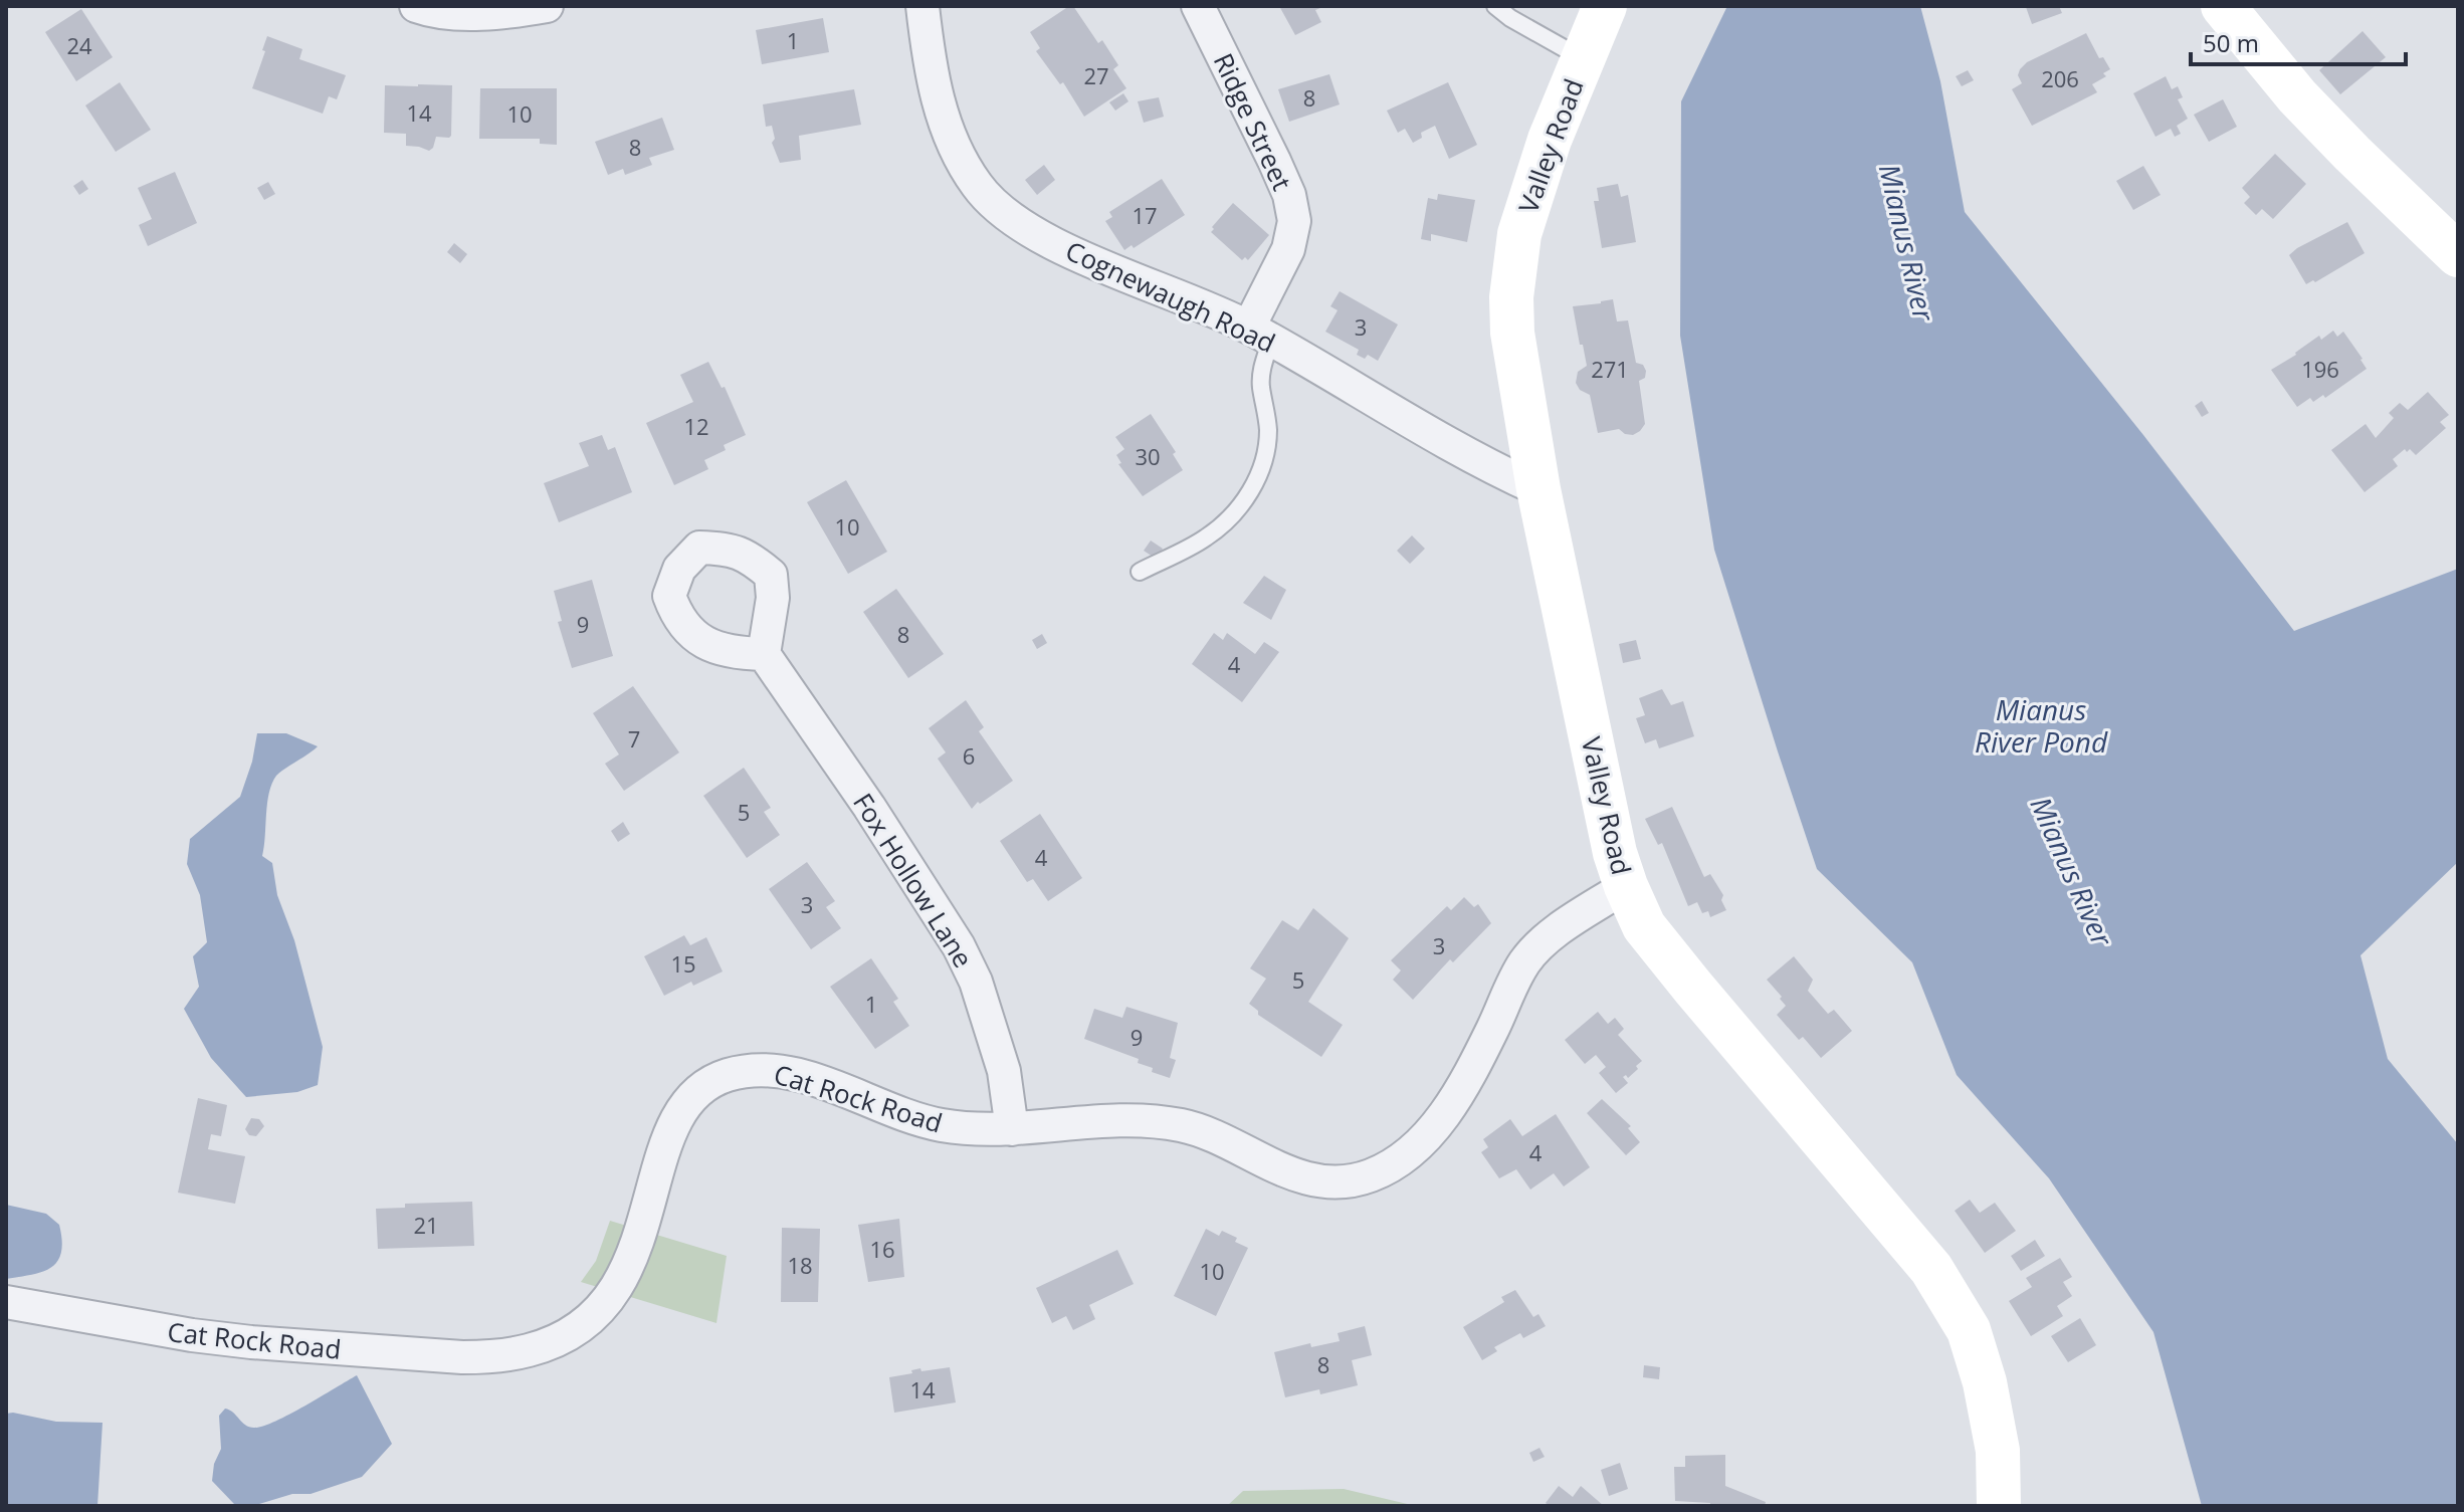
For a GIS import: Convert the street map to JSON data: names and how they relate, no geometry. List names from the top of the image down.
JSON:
{
  "streets": {
    "main road": ["Valley Road"],
    "street": [
      "Ridge Street",
      "Cognewaugh Road",
      "Fox Hollow Lane",
      "Cat Rock Road"
    ]
  },
  "crossings": [
    ["Ridge Street", "Cognewaugh Road"],
    ["Valley Road", "Cognewaugh Road"],
    ["Valley Road", "Cat Rock Road"],
    ["Fox Hollow Lane", "Cat Rock Road"]
  ],
  "water": ["Mianus River", "Mianus River Pond"],
  "house_numbers": [
    "1",
    "24",
    "27",
    "206",
    "8",
    "14",
    "10",
    "8",
    "17",
    "3",
    "271",
    "196",
    "12",
    "30",
    "10",
    "9",
    "8",
    "4",
    "7",
    "6",
    "5",
    "4",
    "3",
    "3",
    "15",
    "5",
    "1",
    "9",
    "4",
    "21",
    "16",
    "18",
    "10",
    "8",
    "14"
  ],
  "scale_bar": "50 m"
}
